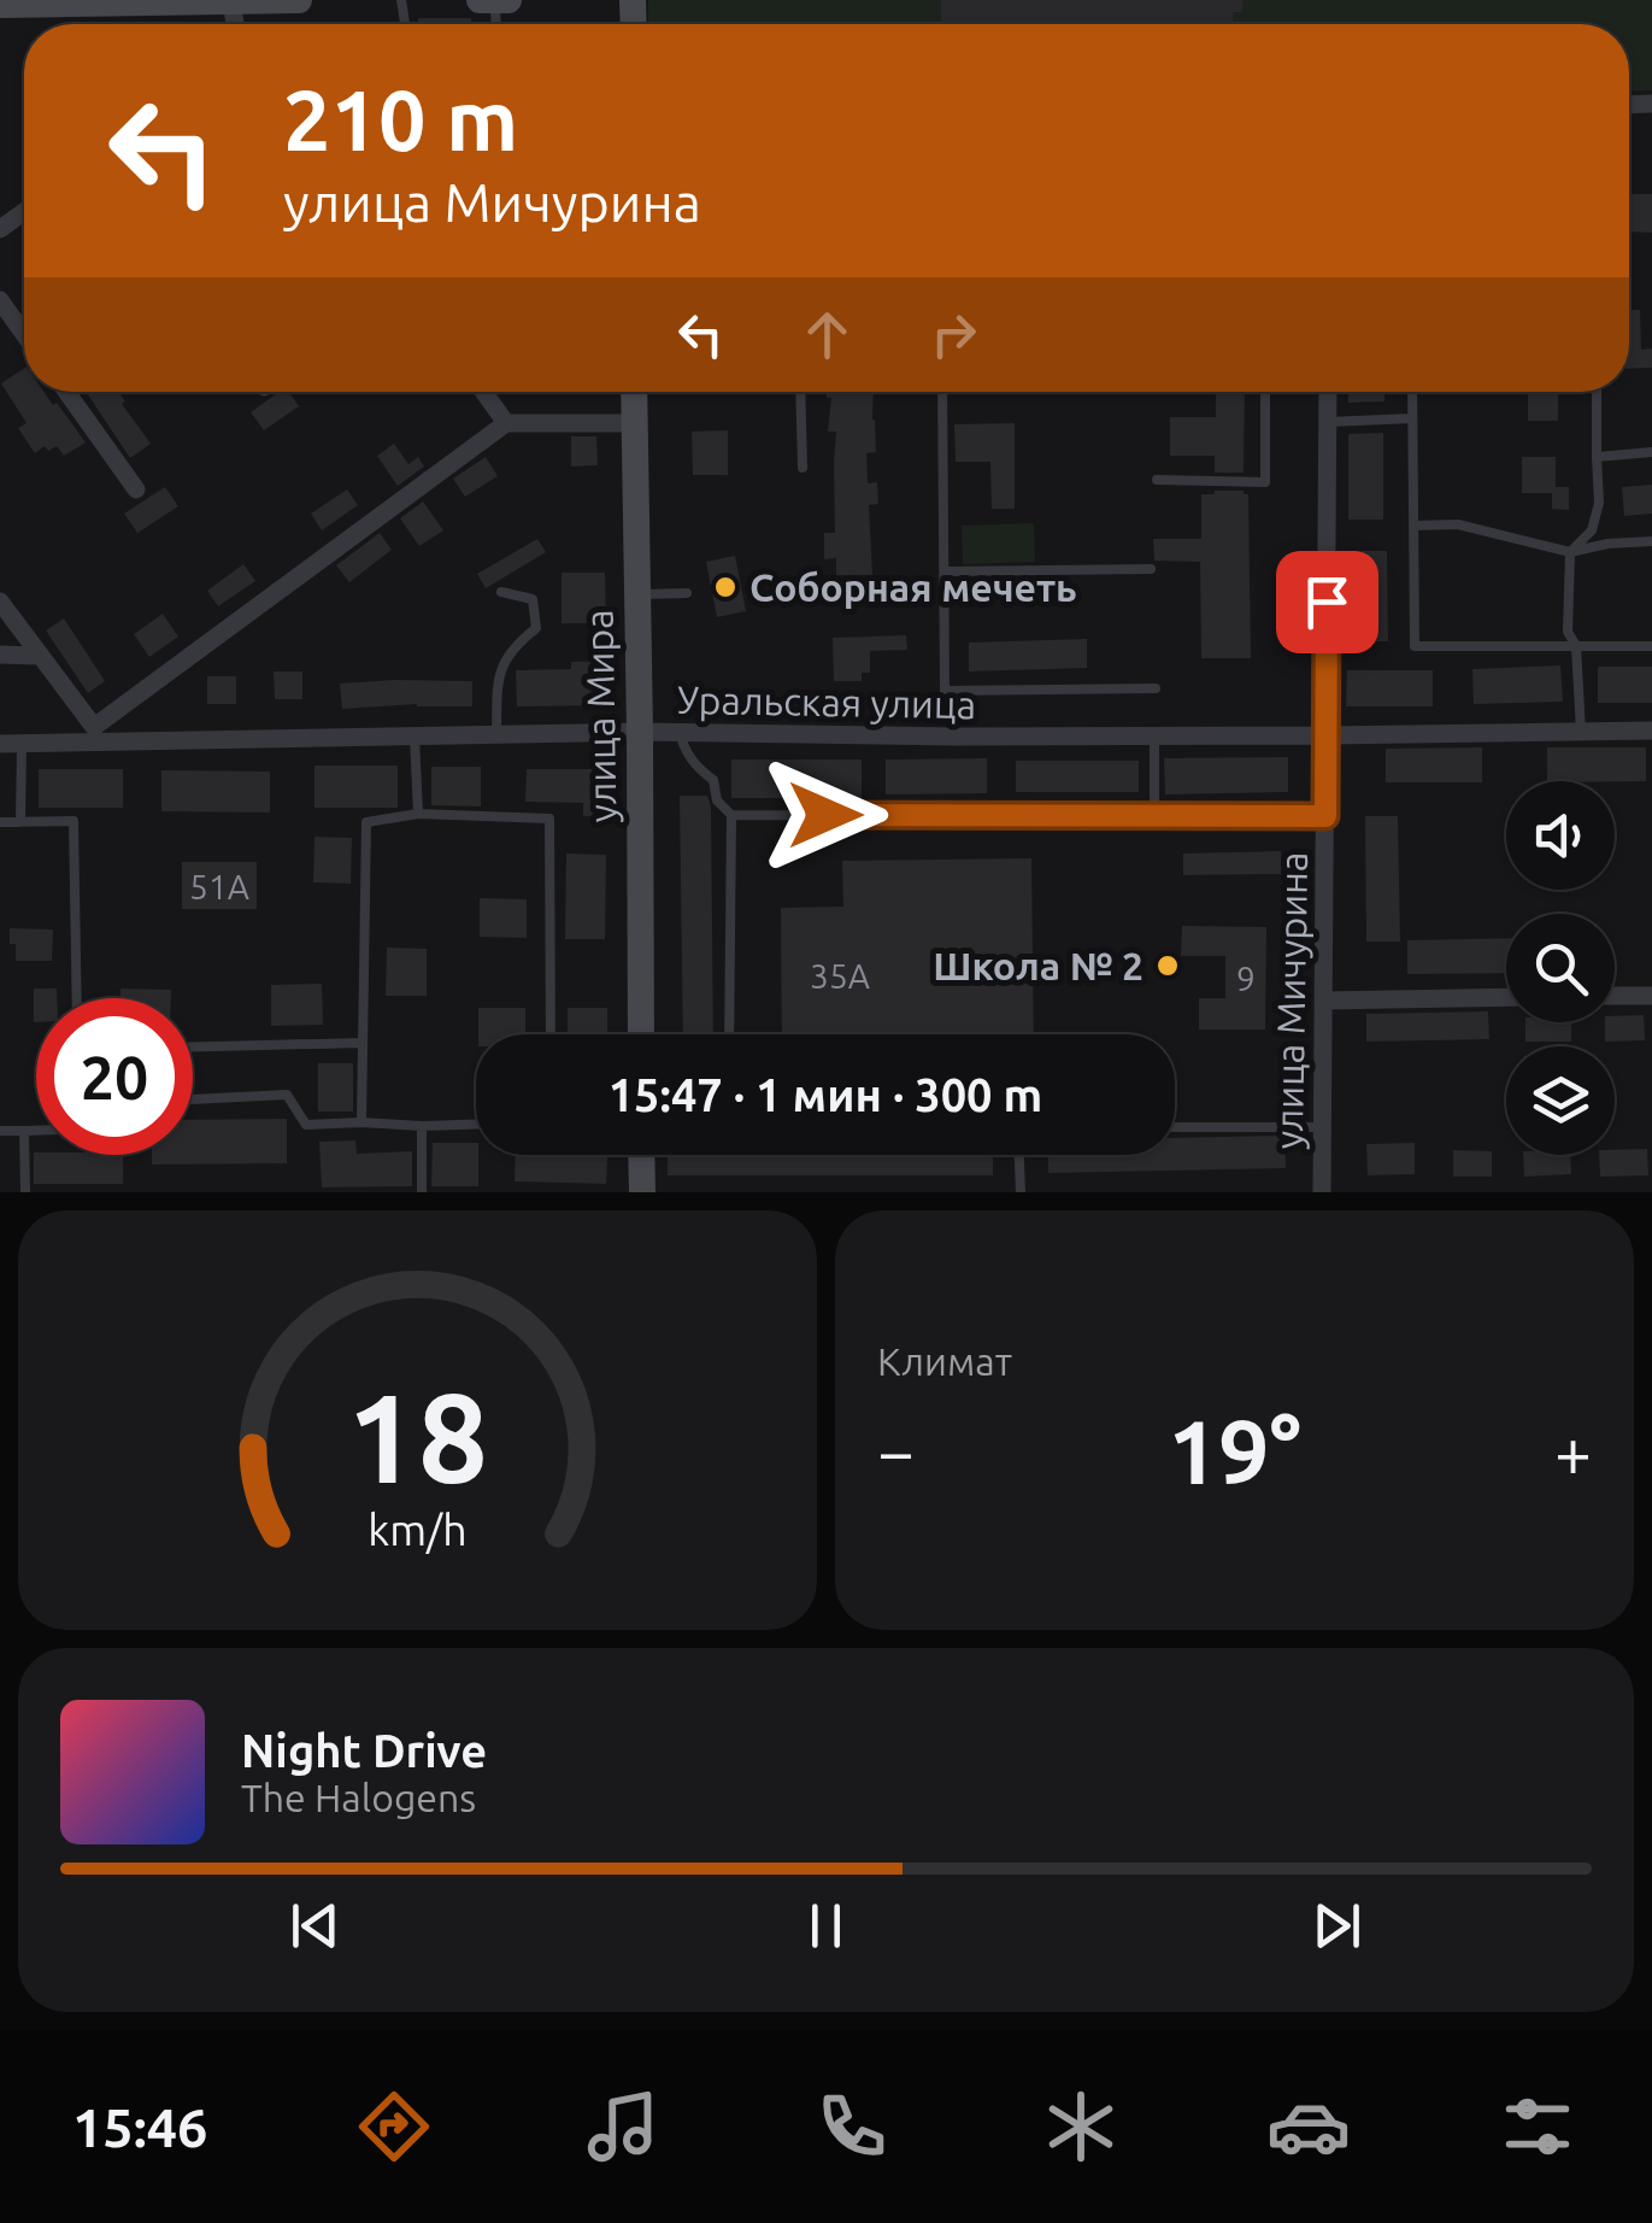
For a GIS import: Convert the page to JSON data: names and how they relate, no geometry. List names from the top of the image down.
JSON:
{
  "streets": {
    "street": ["Уральская улица", "улица Мира", "улица Мичурина"]
  },
  "crossings": [
    ["Уральская улица", "улица Мира"],
    ["Уральская улица", "улица Мичурина"]
  ],
  "places": ["Соборная мечеть", "Школа № 2"],
  "house_numbers": ["51А", "35А", "9"],
  "page": {
    "turn": ["210 m", "улица Мичурина"],
    "limit": "20",
    "trip": "15:47 · 1 мин · 300 m",
    "tile": "Климат",
    "heat": ["−", "19°", "+"],
    "song": ["Night Drive", "The Halogens"],
    "tabs": "15:46",
    "gauge": ["18", "km/h"]
  }
}
